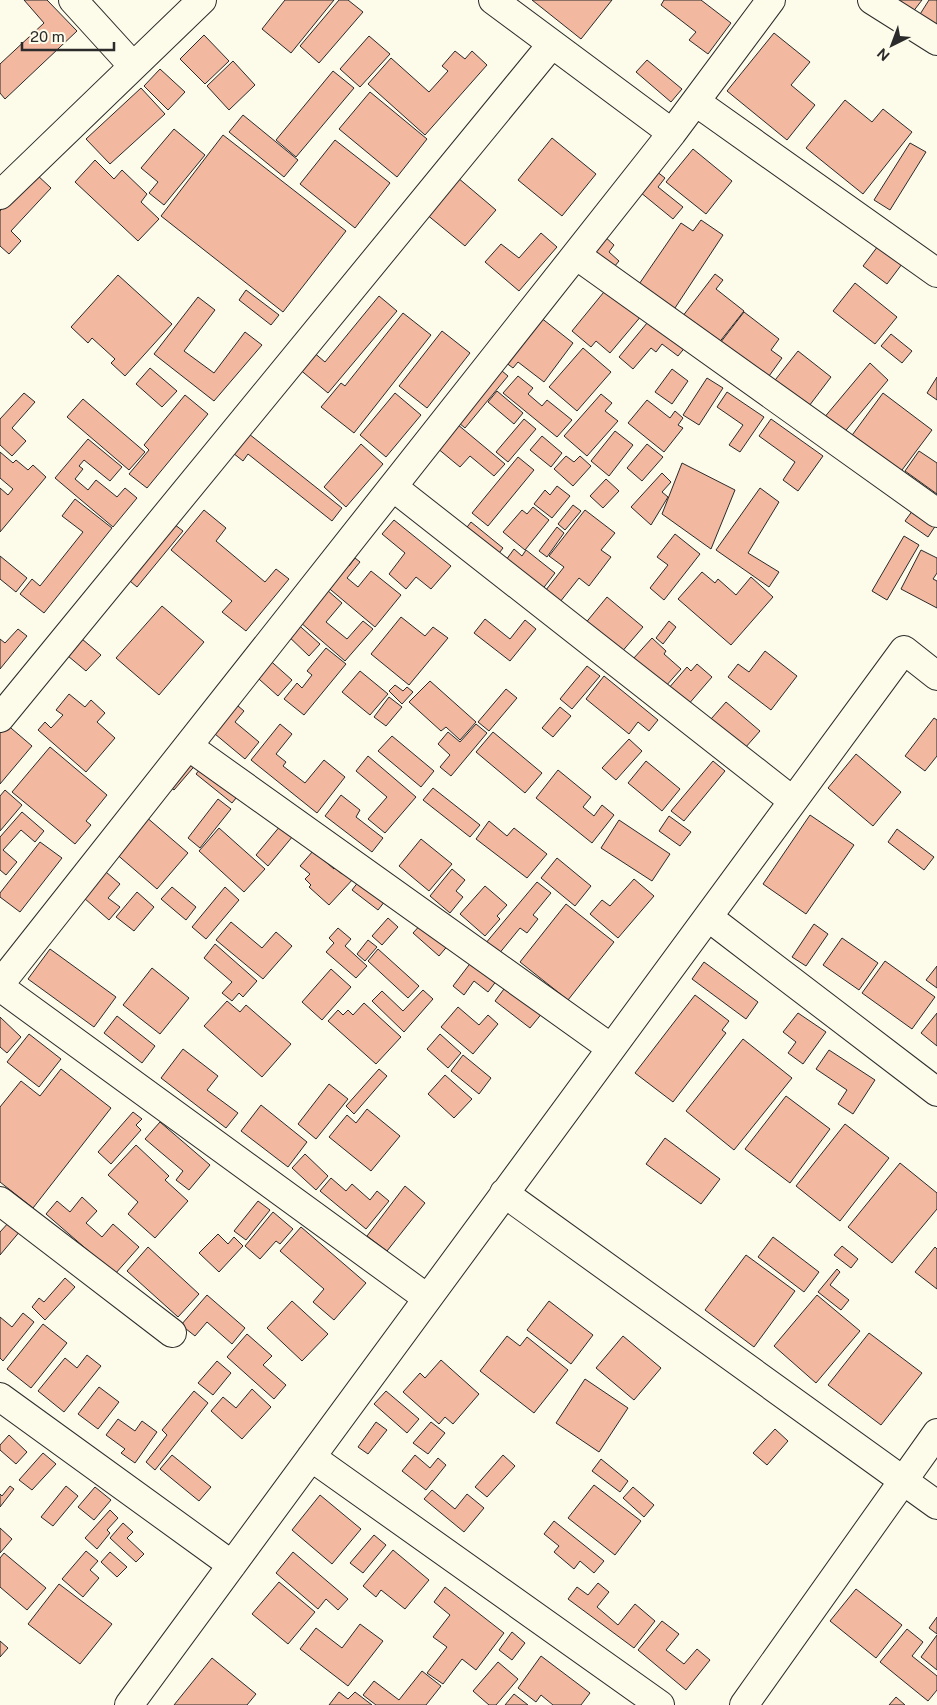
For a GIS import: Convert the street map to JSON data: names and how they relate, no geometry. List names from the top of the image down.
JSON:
{
  "scale_bar": "20 m",
  "north": "bottom left"
}
